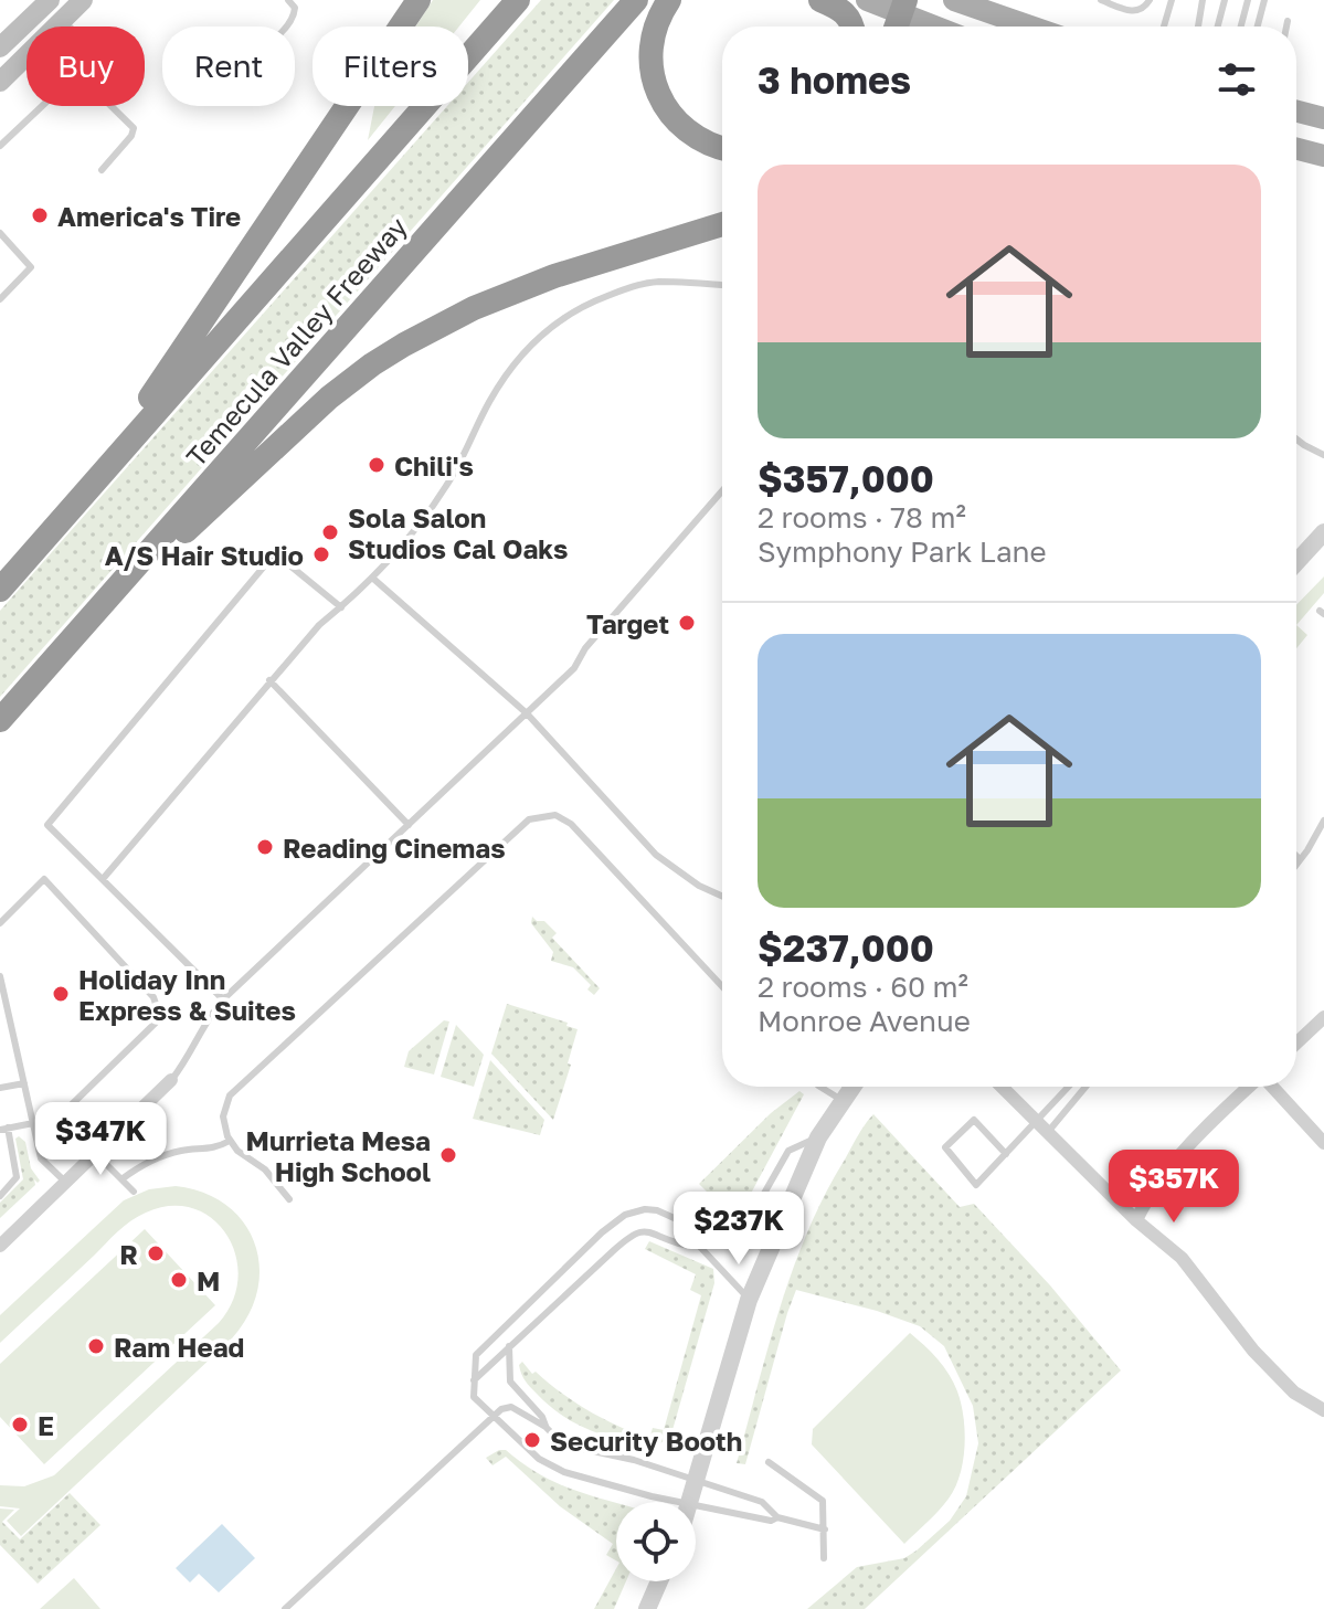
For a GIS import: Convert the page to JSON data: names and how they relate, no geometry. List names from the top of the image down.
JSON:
{
  "streets": {
    "highway": ["Temecula Valley Freeway"]
  },
  "places": [
    "America's Tire",
    "Chili's",
    "Sola Salon Studios Cal Oaks",
    "A/S Hair Studio",
    "Target",
    "Reading Cinemas",
    "Holiday Inn Express & Suites",
    "Murrieta Mesa High School",
    "R",
    "M",
    "Ram Head",
    "E",
    "Security Booth"
  ],
  "page": {
    "chip": ["Buy", "Rent", "Filters"],
    "heading": "3 homes",
    "list": [
      {
        "name": "$357,000",
        "note": "2 rooms · 78 m² · Symphony Park Lane"
      },
      {
        "name": "$237,000",
        "note": "2 rooms · 60 m² · Monroe Avenue"
      }
    ],
    "price": ["$347K", "$357K", "$237K"]
  }
}
